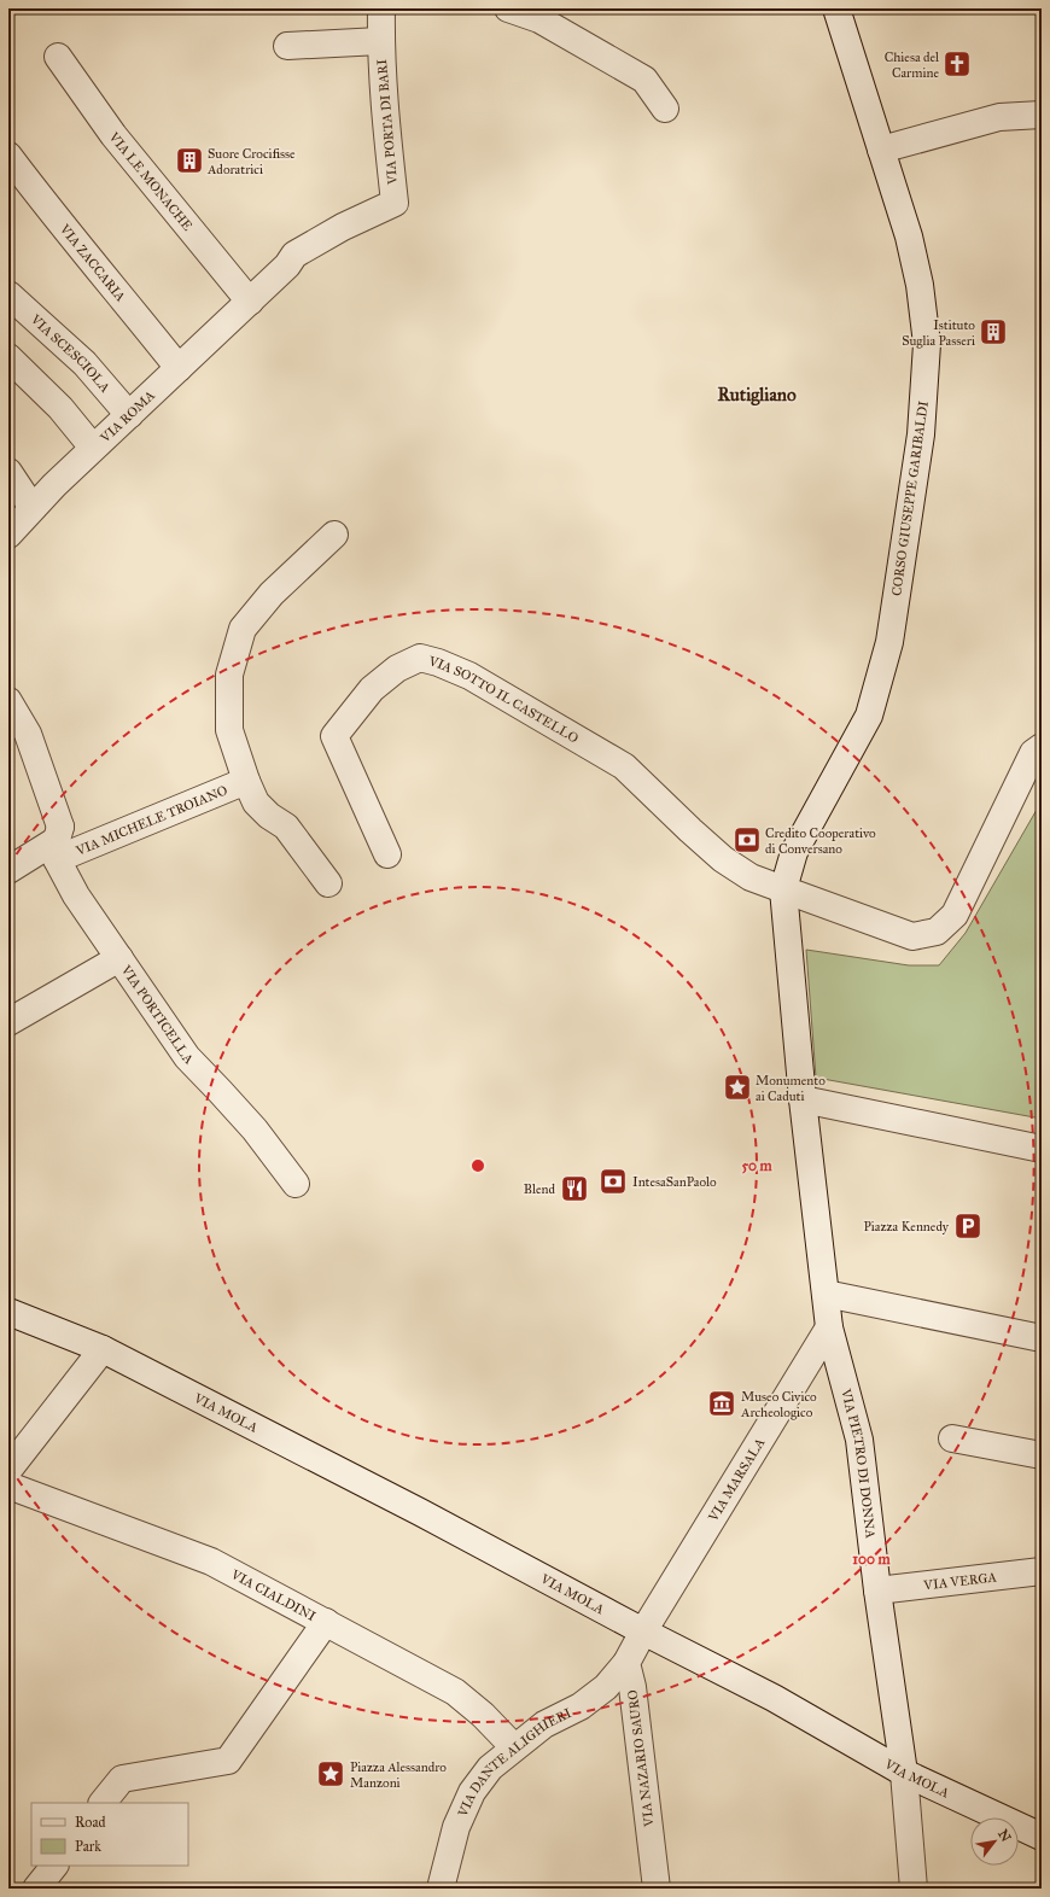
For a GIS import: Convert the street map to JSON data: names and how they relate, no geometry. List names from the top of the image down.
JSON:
{
  "streets": {
    "street": [
      "VIA PORTA DI BARI",
      "VIA LE MONACHE",
      "VIA ZACCARIA",
      "VIA SCESCIOLA",
      "VIA ROMA",
      "CORSO GIUSEPPE GARIBALDI",
      "VIA SOTTO IL CASTELLO",
      "VIA MICHELE TROIANO",
      "VIA PORTICELLA",
      "VIA MOLA",
      "VIA PIETRO DI DONNA",
      "VIA MARSALA",
      "VIA VERGA",
      "VIA CIALDINI",
      "VIA NAZARIO SAURO",
      "VIA DANTE ALIGHIERI"
    ]
  },
  "crossings": [
    ["VIA PORTA DI BARI", "VIA LE MONACHE"],
    ["VIA PORTA DI BARI", "VIA ROMA"],
    ["VIA LE MONACHE", "VIA ROMA"],
    ["VIA ZACCARIA", "VIA ROMA"],
    ["VIA SCESCIOLA", "VIA ROMA"],
    ["CORSO GIUSEPPE GARIBALDI", "VIA SOTTO IL CASTELLO"],
    ["CORSO GIUSEPPE GARIBALDI", "VIA PIETRO DI DONNA"],
    ["VIA SOTTO IL CASTELLO", "VIA PIETRO DI DONNA"],
    ["VIA MICHELE TROIANO", "VIA PORTICELLA"],
    ["VIA MOLA", "VIA PIETRO DI DONNA"],
    ["VIA MOLA", "VIA MARSALA"],
    ["VIA PIETRO DI DONNA", "VIA MARSALA"],
    ["VIA PIETRO DI DONNA", "VIA VERGA"],
    ["VIA CIALDINI", "VIA DANTE ALIGHIERI"],
    ["VIA NAZARIO SAURO", "VIA DANTE ALIGHIERI"]
  ],
  "districts": ["Rutigliano"],
  "places": {
    "church": ["Chiesa del Carmine"],
    "building": ["Suore Crocifisse Adoratrici", "Istituto Suglia Passeri"],
    "bank": ["Credito Cooperativo di Conversano", "IntesaSanPaolo"],
    "place": ["Monumento ai Caduti", "Piazza Alessandro Manzoni"],
    "restaurant": ["Blend"],
    "parking": ["Piazza Kennedy"],
    "museum": ["Museo Civico Archeologico"]
  },
  "legend": ["Road", "Park"],
  "north": "top right",
  "rings": ["50 m", "100 m"]
}
